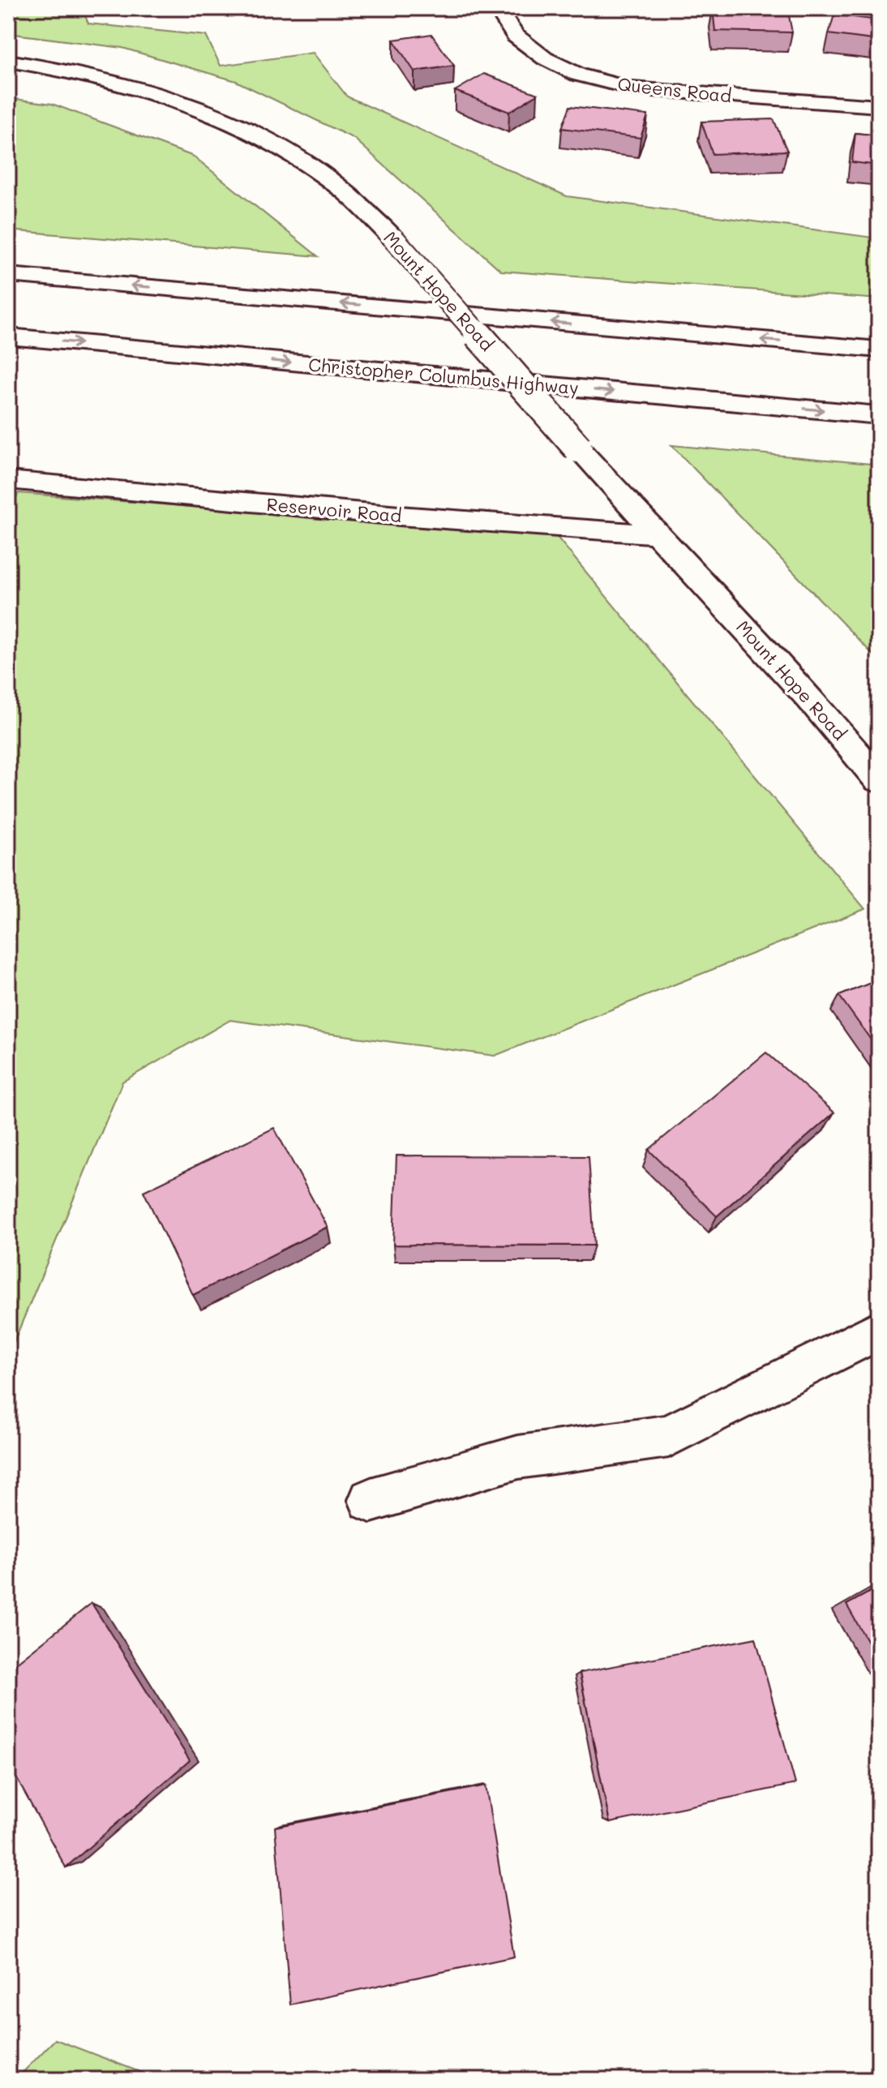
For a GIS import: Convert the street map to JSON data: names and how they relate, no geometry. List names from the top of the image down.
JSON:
{
  "streets": {
    "main road": [
      "Queens Road",
      "Mount Hope Road",
      "Christopher Columbus Highway",
      "Reservoir Road"
    ]
  },
  "crossings": [
    ["Mount Hope Road", "Reservoir Road"]
  ]
}
